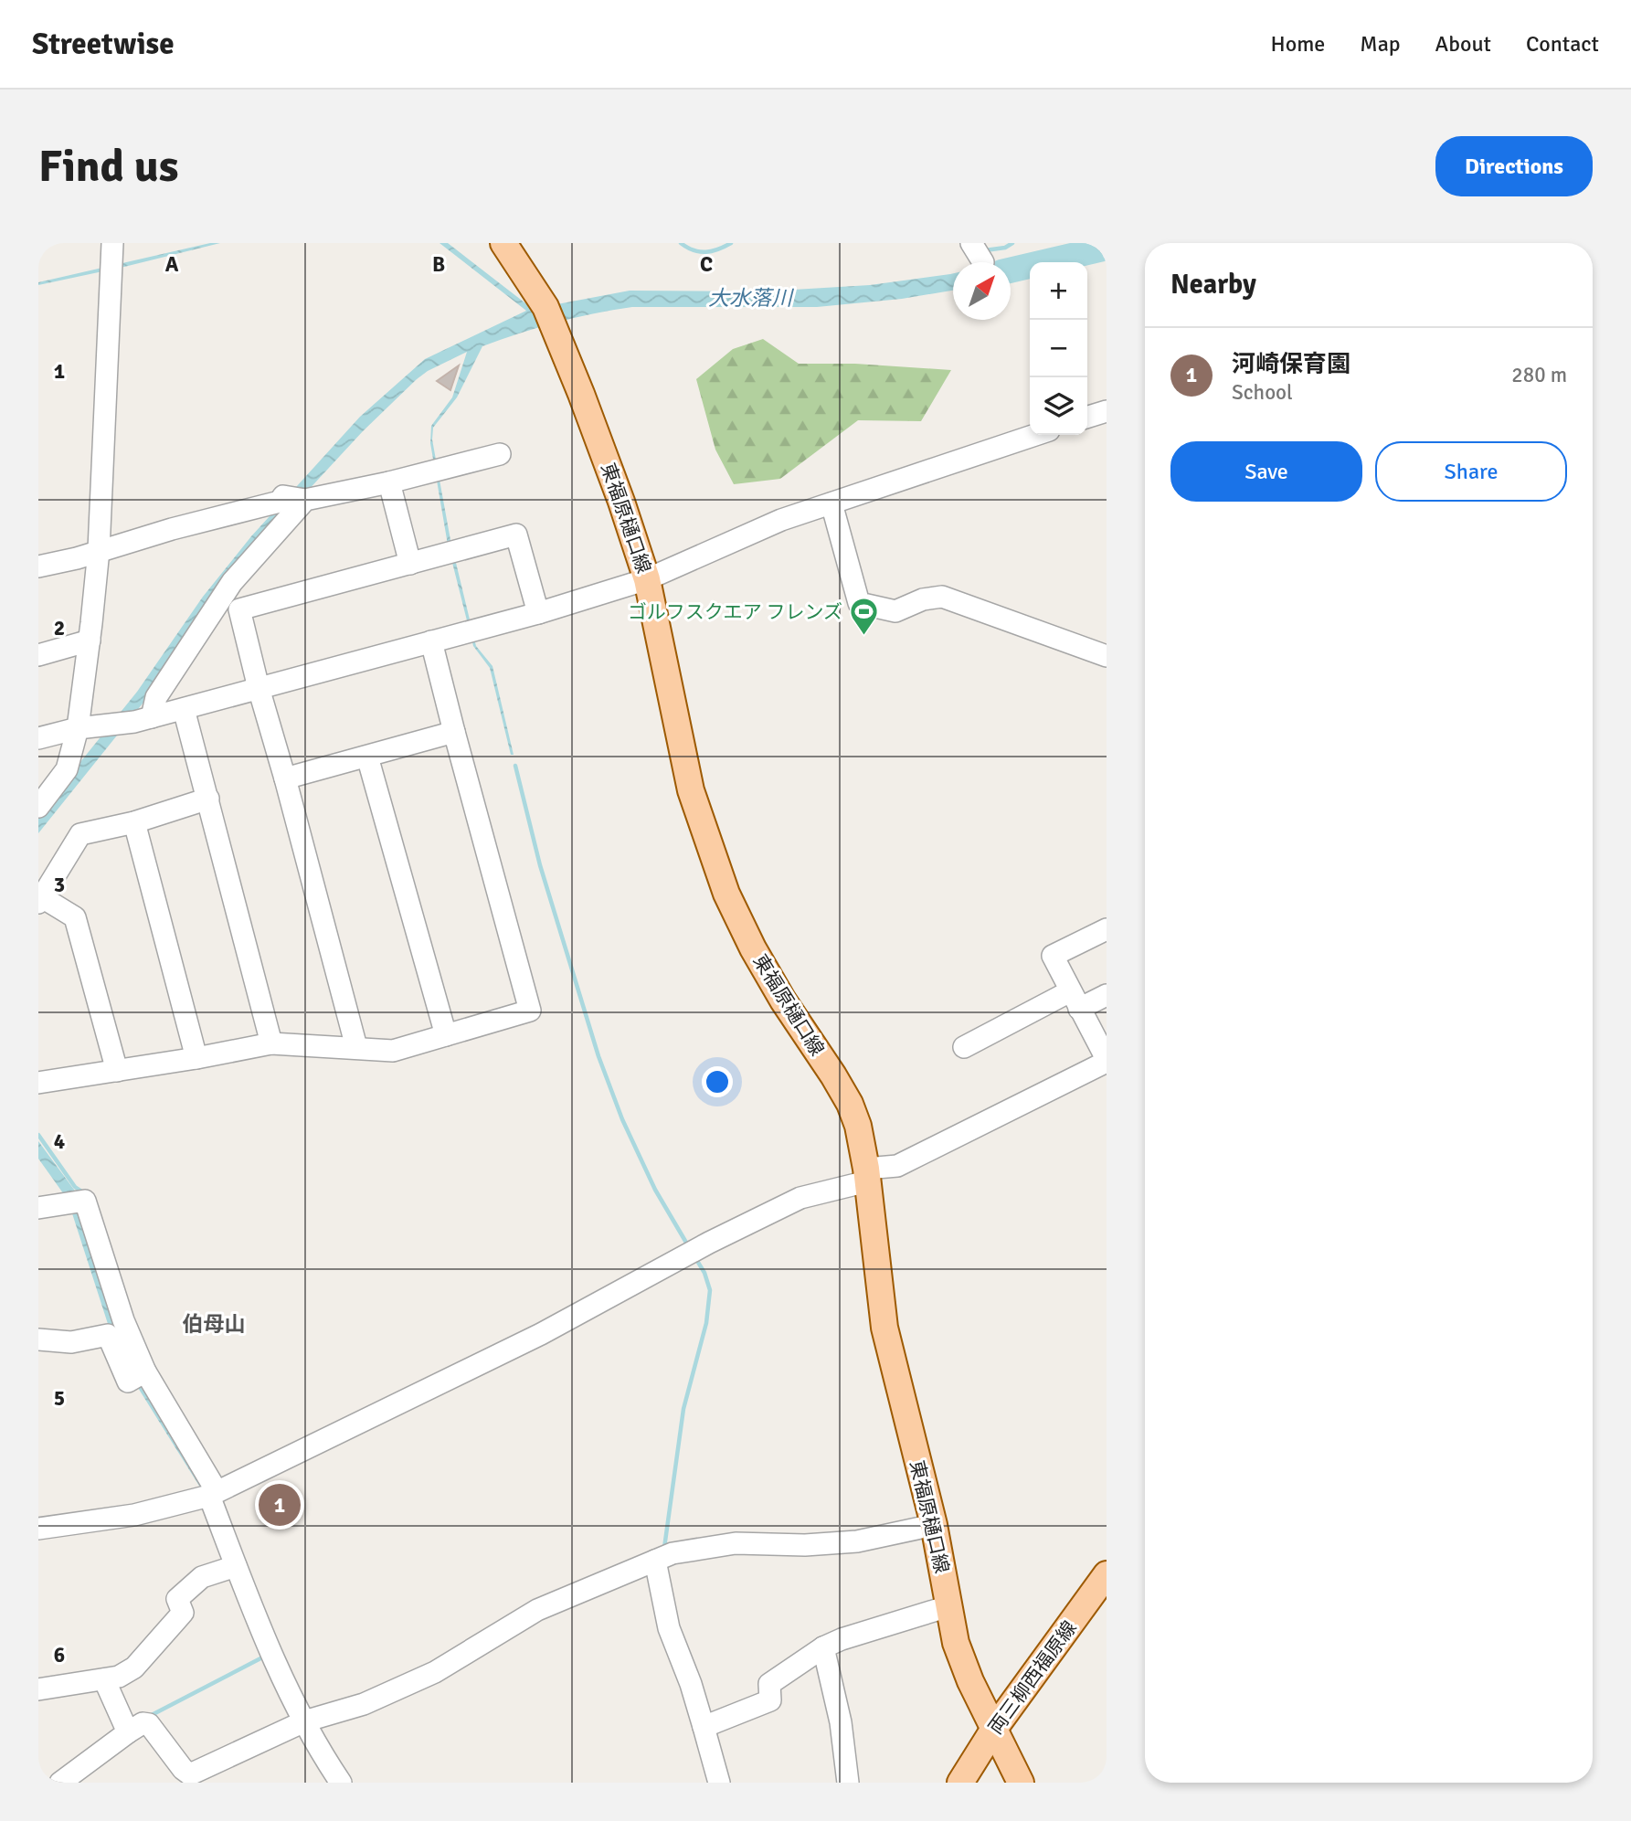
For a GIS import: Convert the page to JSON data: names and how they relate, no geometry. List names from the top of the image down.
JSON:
{
  "streets": {
    "main road": ["東福原樋口線", "両三柳西福原線"]
  },
  "crossings": [
    ["東福原樋口線", "両三柳西福原線"]
  ],
  "districts": ["伯母山"],
  "water": ["大水落川"],
  "places": {
    "sports": ["ゴルフスクエア フレンズ"]
  },
  "north": "top right",
  "page": {
    "header": "Streetwise",
    "nav": [
      "Home",
      "Map",
      "About",
      "Contact"
    ],
    "buttons": [
      "Directions",
      ["Save", "Share"]
    ],
    "title": "Find us",
    "heading": "Nearby",
    "map_buttons": ["+", "−"],
    "list": [
      {
        "mark": "1",
        "name": "河崎保育園",
        "note": "School",
        "value": "280 m"
      }
    ],
    "pins": "1"
  },
  "grid": {
    "columns": ["A", "B", "C"],
    "rows": [
      "1",
      "2",
      "3",
      "4",
      "5",
      "6"
    ]
  }
}
